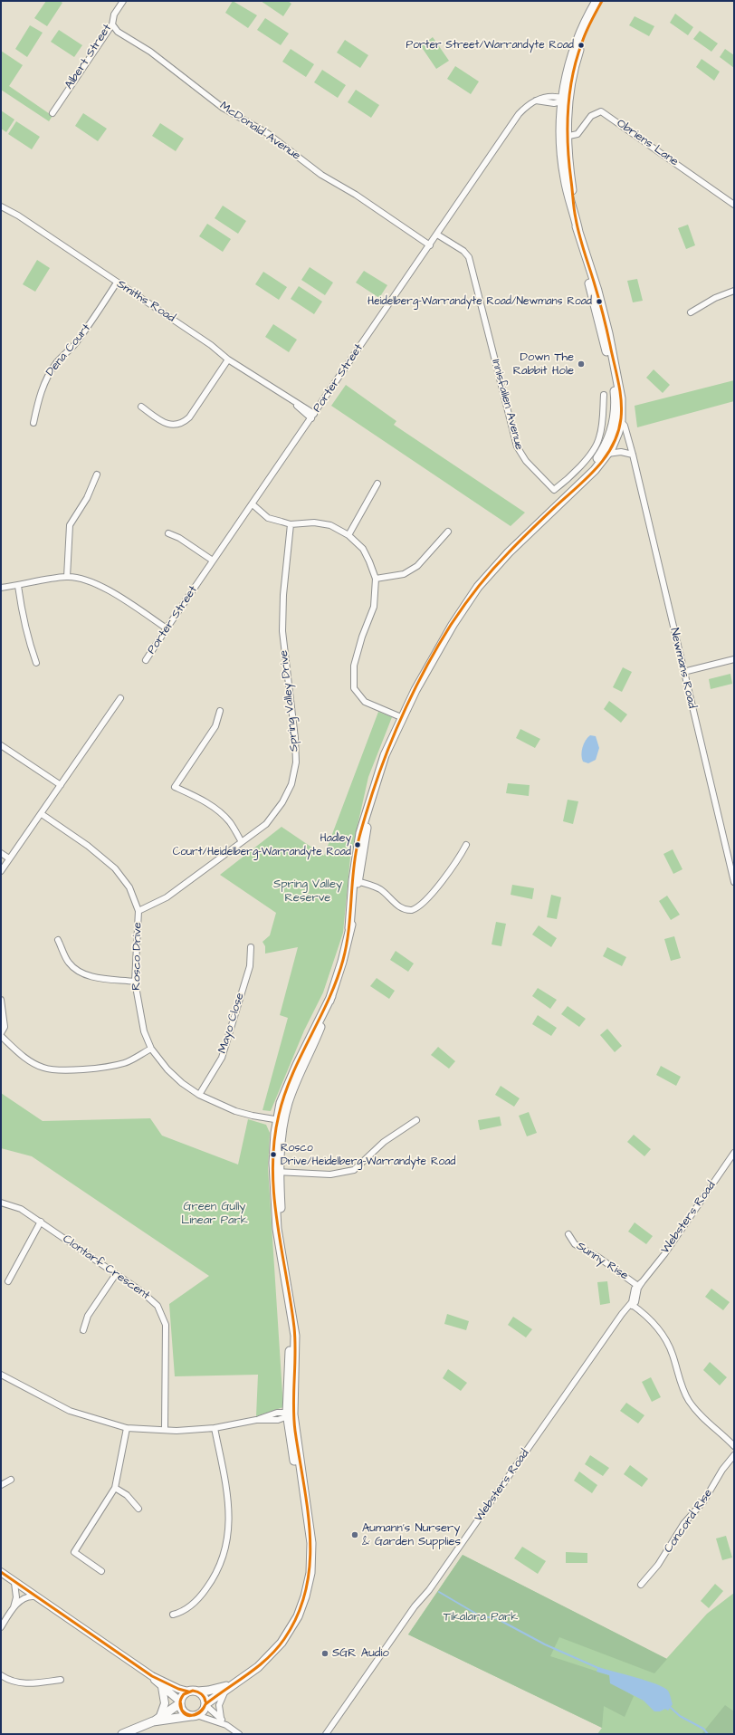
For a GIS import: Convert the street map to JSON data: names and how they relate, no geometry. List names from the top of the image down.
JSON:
{
  "streets": {
    "main road": ["Newmans Road"],
    "street": [
      "Albert Street",
      "McDonald Avenue",
      "Obriens Lane",
      "Smiths Road",
      "Dena Court",
      "Porter Street",
      "Innisfallen Avenue",
      "Spring Valley Drive",
      "Rosco Drive",
      "Mayo Close",
      "Websters Road",
      "Sunny Rise",
      "Clontarf Crescent",
      "Concord Rise"
    ]
  },
  "crossings": [
    ["Albert Street", "McDonald Avenue"],
    ["McDonald Avenue", "Porter Street"],
    ["Obriens Lane", "Newmans Road"],
    ["Smiths Road", "Dena Court"],
    ["Smiths Road", "Porter Street"],
    ["Porter Street", "Innisfallen Avenue"],
    ["Porter Street", "Newmans Road"],
    ["Spring Valley Drive", "Rosco Drive"],
    ["Rosco Drive", "Mayo Close"],
    ["Websters Road", "Sunny Rise"]
  ],
  "parks": ["Spring Valley Reserve", "Green Gully Linear Park", "Tikalara Park"],
  "places": [
    "Porter Street/Warrandyte Road",
    "Heidelberg-Warrandyte Road/Newmans Road",
    "Down The Rabbit Hole",
    "Hadley Court/Heidelberg-Warrandyte Road",
    "Rosco Drive/Heidelberg-Warrandyte Road",
    "Aumann's Nursery & Garden Supplies",
    "SGR Audio"
  ]
}
